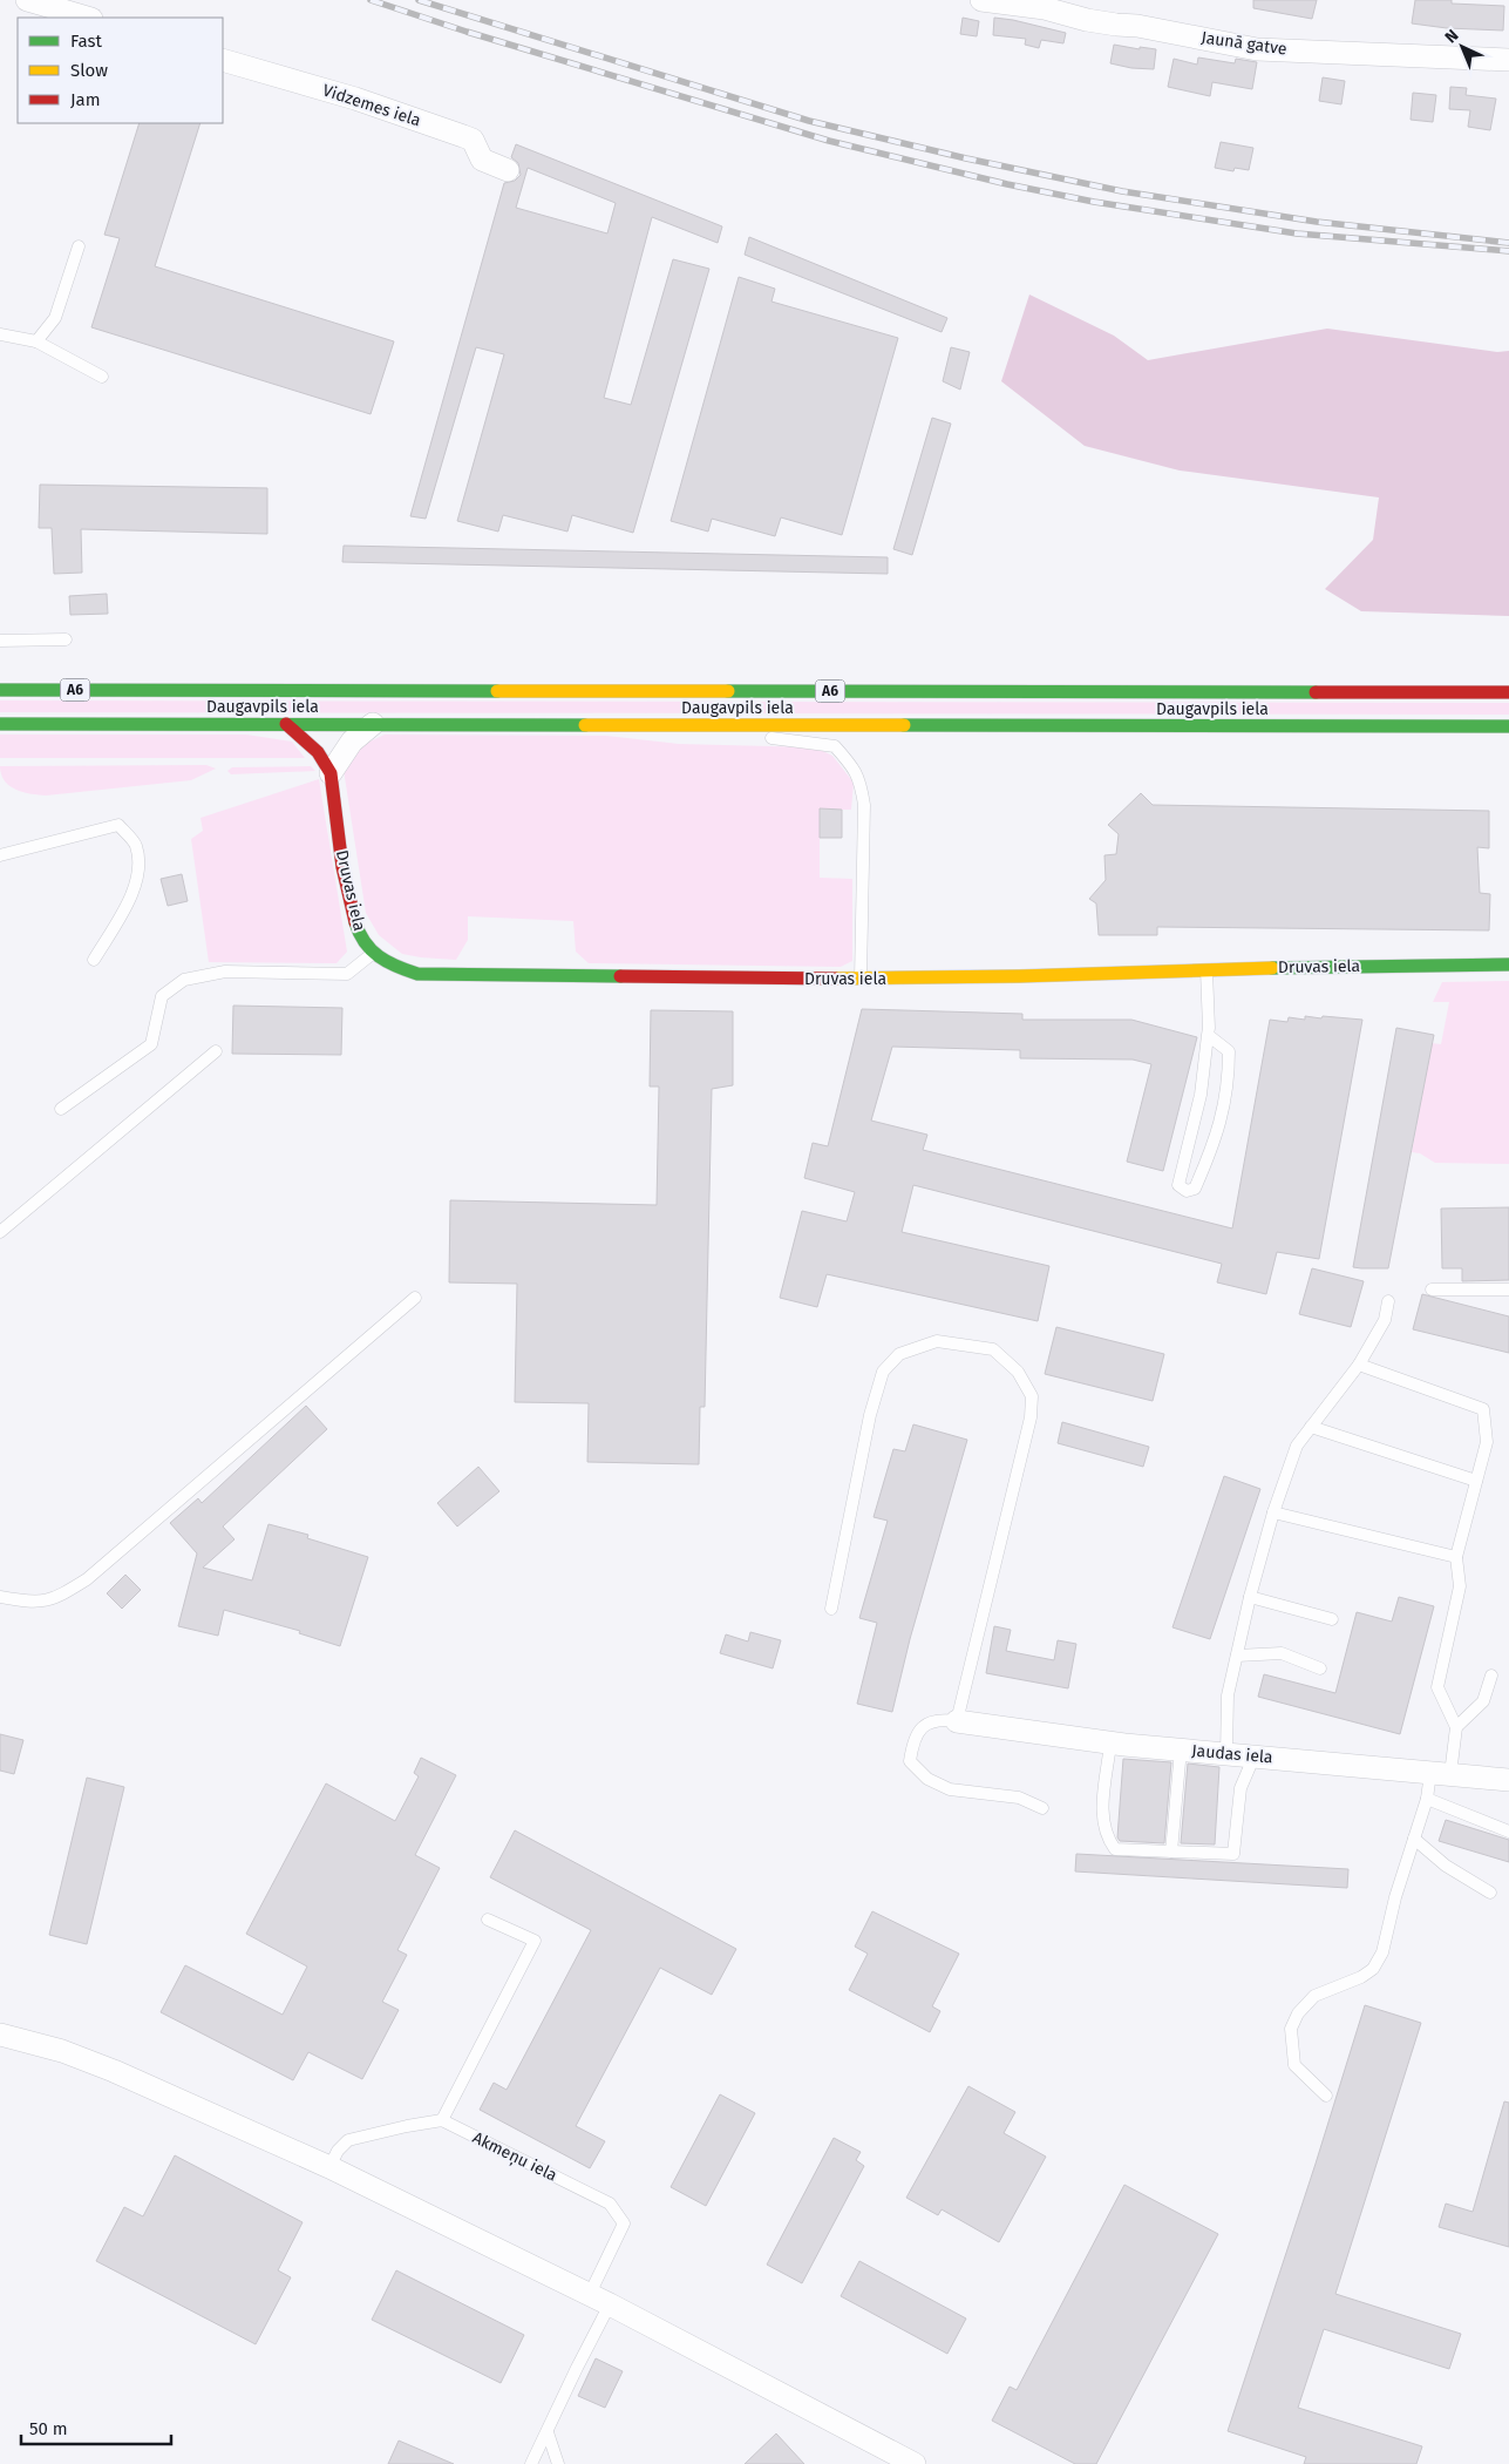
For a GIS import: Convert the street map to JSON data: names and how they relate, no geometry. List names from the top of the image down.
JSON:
{
  "streets": {
    "main road": ["A6", "Daugavpils iela", "Druvas iela"],
    "street": ["Jaunā gatve", "Vidzemes iela", "Jaudas iela"],
    "lane": ["Akmeņu iela"]
  },
  "crossings": [
    ["Daugavpils iela", "Druvas iela"]
  ],
  "legend": ["Fast", "Slow", "Jam"],
  "scale_bar": "50 m",
  "north": "top left"
}
